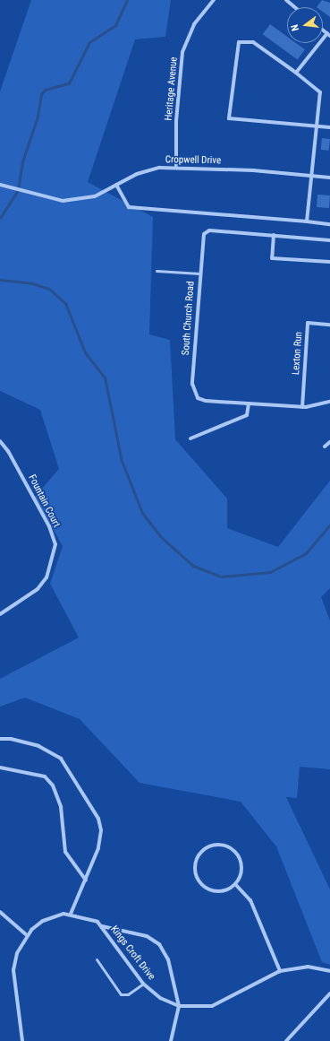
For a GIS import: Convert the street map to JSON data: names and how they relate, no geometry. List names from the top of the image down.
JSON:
{
  "streets": {
    "street": [
      "Heritage Avenue",
      "Cropwell Drive",
      "South Church Road",
      "Lexton Run",
      "Fountain Court",
      "Kings Croft Drive"
    ]
  },
  "crossings": [
    ["Heritage Avenue", "Cropwell Drive"],
    ["South Church Road", "Lexton Run"]
  ],
  "north": "left"
}
